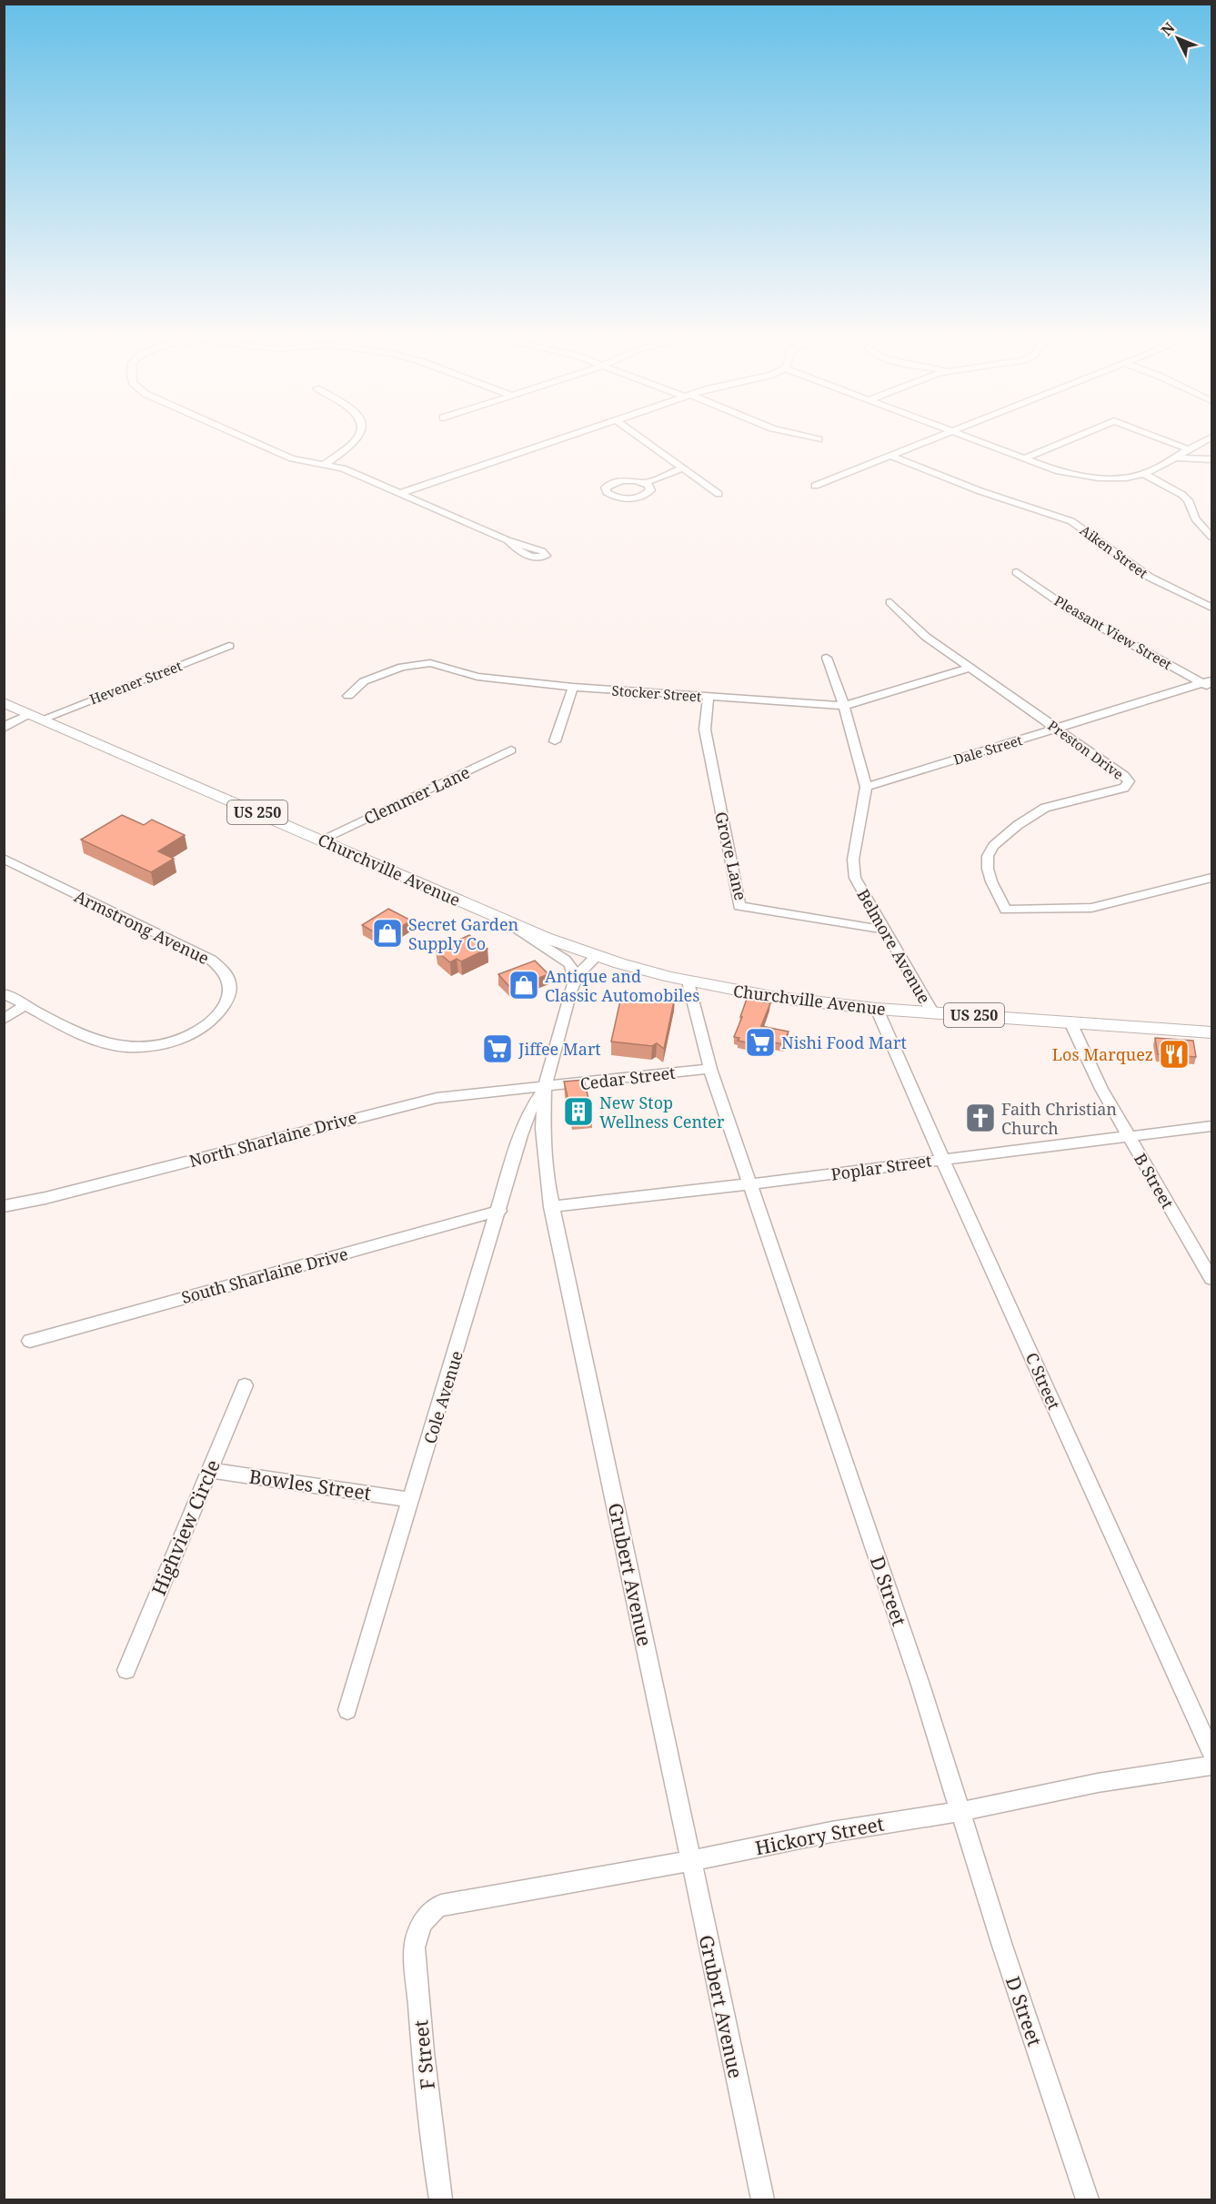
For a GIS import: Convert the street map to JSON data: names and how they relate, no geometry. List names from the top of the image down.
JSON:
{
  "streets": {
    "main road": ["US 250", "Churchville Avenue"],
    "street": [
      "Aiken Street",
      "Pleasant View Street",
      "Hevener Street",
      "Stocker Street",
      "Dale Street",
      "Preston Drive",
      "Clemmer Lane",
      "Grove Lane",
      "Armstrong Avenue",
      "Belmore Avenue",
      "Cedar Street",
      "North Sharlaine Drive",
      "Poplar Street",
      "B Street",
      "South Sharlaine Drive",
      "C Street",
      "Cole Avenue",
      "Bowles Street",
      "Highview Circle",
      "Grubert Avenue",
      "D Street",
      "Hickory Street",
      "F Street"
    ]
  },
  "crossings": [
    ["Pleasant View Street", "Dale Street"],
    ["Hevener Street", "Churchville Avenue"],
    ["Stocker Street", "Preston Drive"],
    ["Stocker Street", "Grove Lane"],
    ["Stocker Street", "Belmore Avenue"],
    ["Dale Street", "Preston Drive"],
    ["Dale Street", "Belmore Avenue"],
    ["Clemmer Lane", "Churchville Avenue"],
    ["Grove Lane", "Belmore Avenue"],
    ["Churchville Avenue", "Belmore Avenue"],
    ["Churchville Avenue", "B Street"],
    ["Churchville Avenue", "C Street"],
    ["Churchville Avenue", "Grubert Avenue"],
    ["Churchville Avenue", "D Street"],
    ["Cedar Street", "North Sharlaine Drive"],
    ["Cedar Street", "Cole Avenue"],
    ["Cedar Street", "Grubert Avenue"],
    ["Cedar Street", "D Street"],
    ["North Sharlaine Drive", "Cole Avenue"],
    ["North Sharlaine Drive", "Grubert Avenue"],
    ["Poplar Street", "B Street"],
    ["Poplar Street", "C Street"],
    ["Poplar Street", "Grubert Avenue"],
    ["Poplar Street", "D Street"],
    ["South Sharlaine Drive", "Cole Avenue"],
    ["Cole Avenue", "Bowles Street"],
    ["Cole Avenue", "Grubert Avenue"],
    ["Bowles Street", "Highview Circle"],
    ["Grubert Avenue", "Hickory Street"],
    ["D Street", "Hickory Street"],
    ["Hickory Street", "F Street"]
  ],
  "places": {
    "shop": ["Secret Garden Supply Co", "Antique and Classic Automobiles"],
    "supermarket": ["Nishi Food Mart", "Jiffee Mart"],
    "restaurant": ["Los Marquez"],
    "building": ["New Stop Wellness Center"],
    "church": ["Faith Christian Church"]
  },
  "north": "top left"
}
